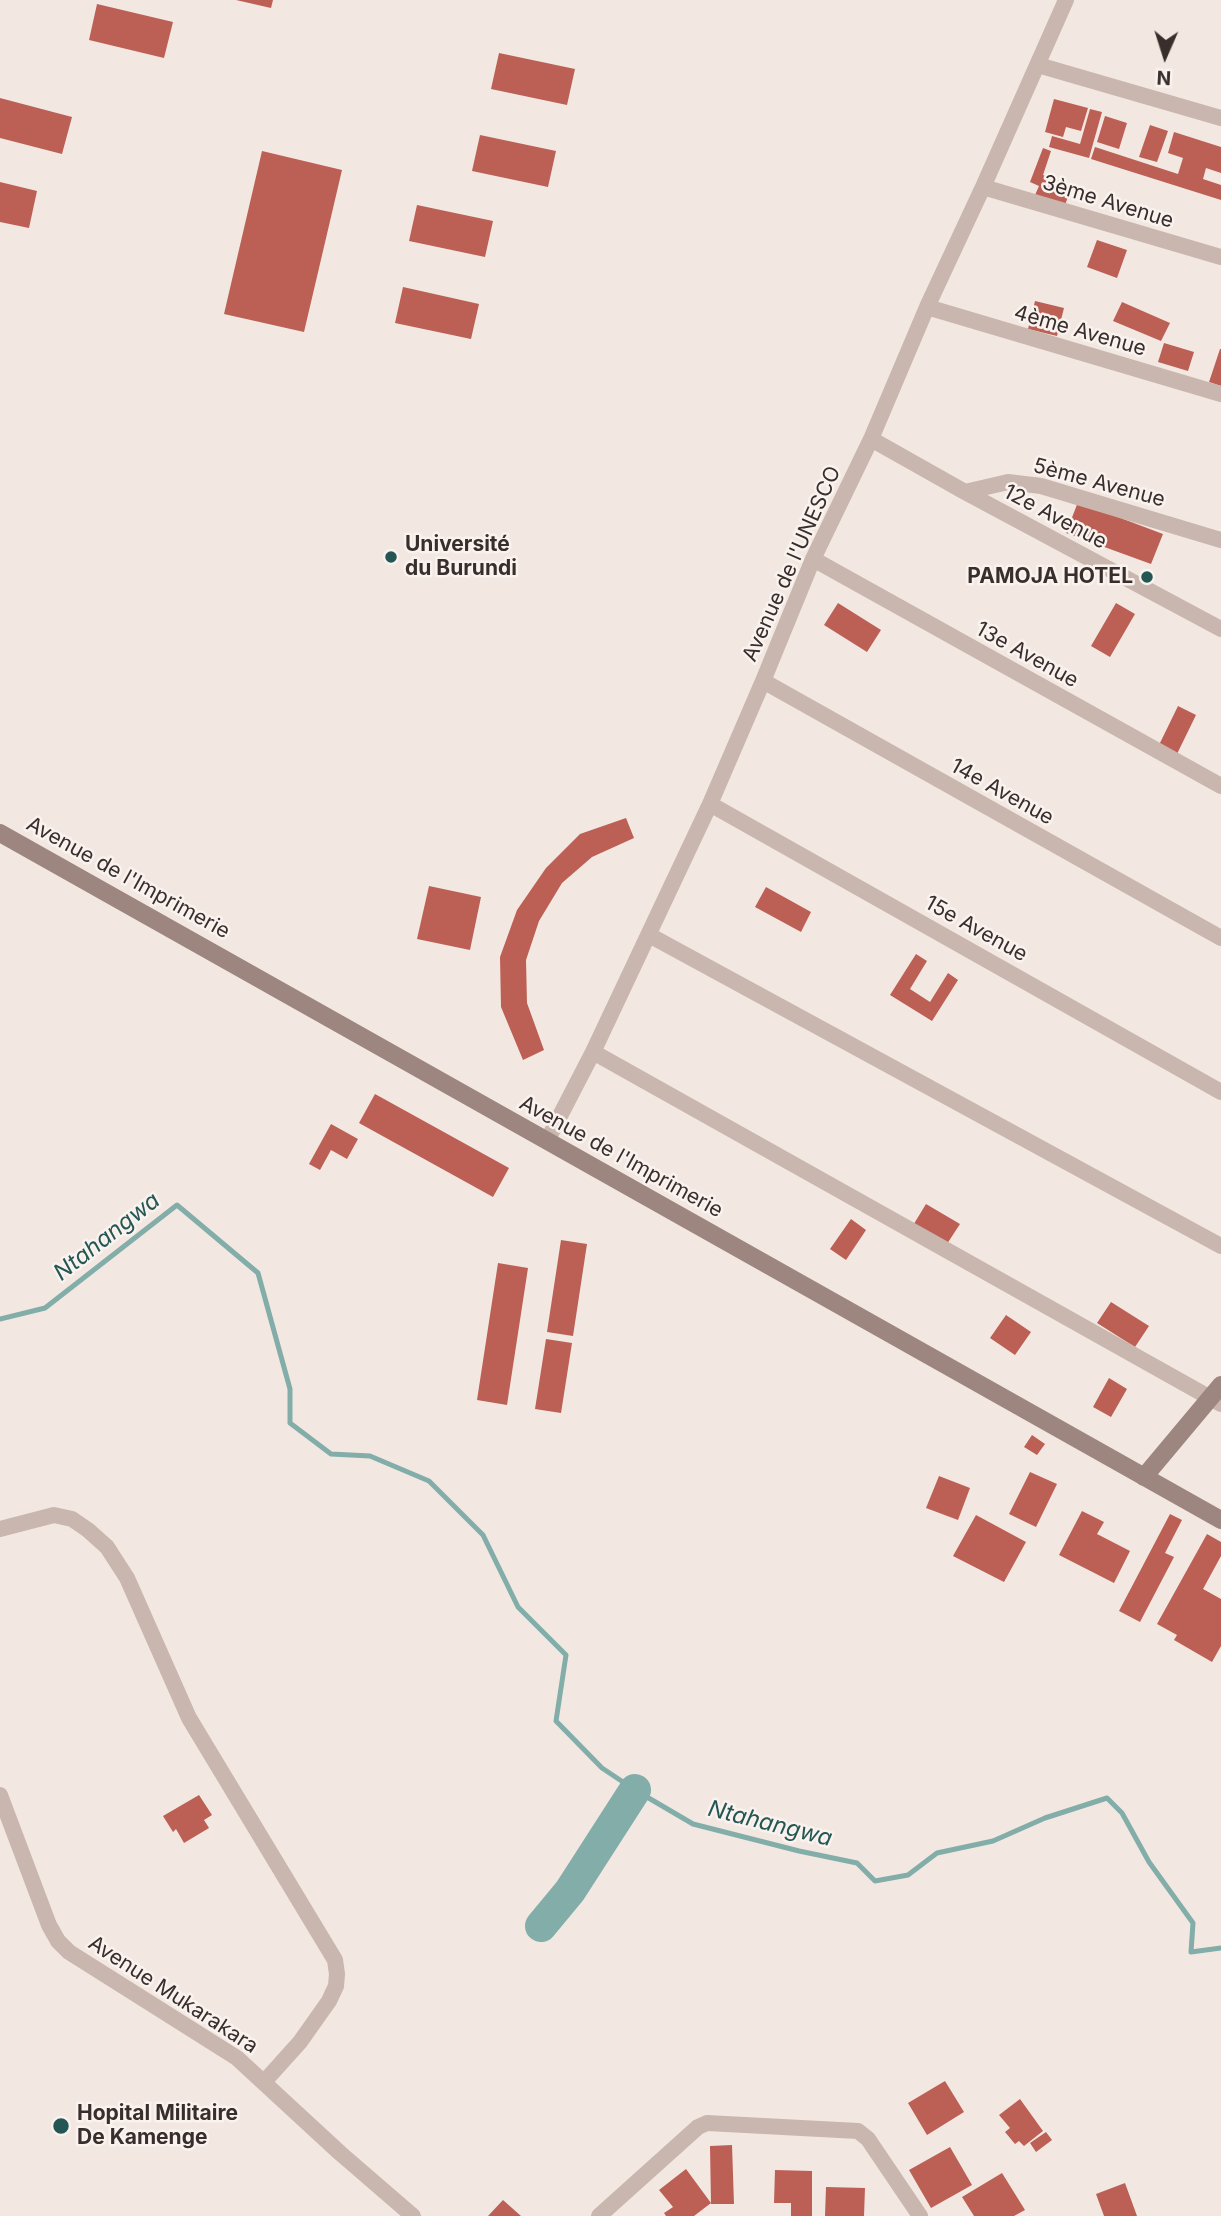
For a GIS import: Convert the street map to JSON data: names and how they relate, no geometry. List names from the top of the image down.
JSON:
{
  "streets": {
    "street": [
      "3ème Avenue",
      "4ème Avenue",
      "5ème Avenue",
      "12e Avenue",
      "Avenue de l'UNESCO",
      "13e Avenue",
      "14e Avenue",
      "Avenue de l'Imprimerie",
      "15e Avenue",
      "Avenue Mukarakara"
    ]
  },
  "crossings": [
    ["3ème Avenue", "Avenue de l'UNESCO"],
    ["4ème Avenue", "Avenue de l'UNESCO"],
    ["5ème Avenue", "12e Avenue"],
    ["12e Avenue", "Avenue de l'UNESCO"],
    ["Avenue de l'UNESCO", "13e Avenue"],
    ["Avenue de l'UNESCO", "14e Avenue"],
    ["Avenue de l'UNESCO", "Avenue de l'Imprimerie"],
    ["Avenue de l'UNESCO", "15e Avenue"]
  ],
  "water": ["Ntahangwa"],
  "places": ["Université du Burundi", "PAMOJA HOTEL", "Hopital Militaire De Kamenge"],
  "north": "bottom"
}
